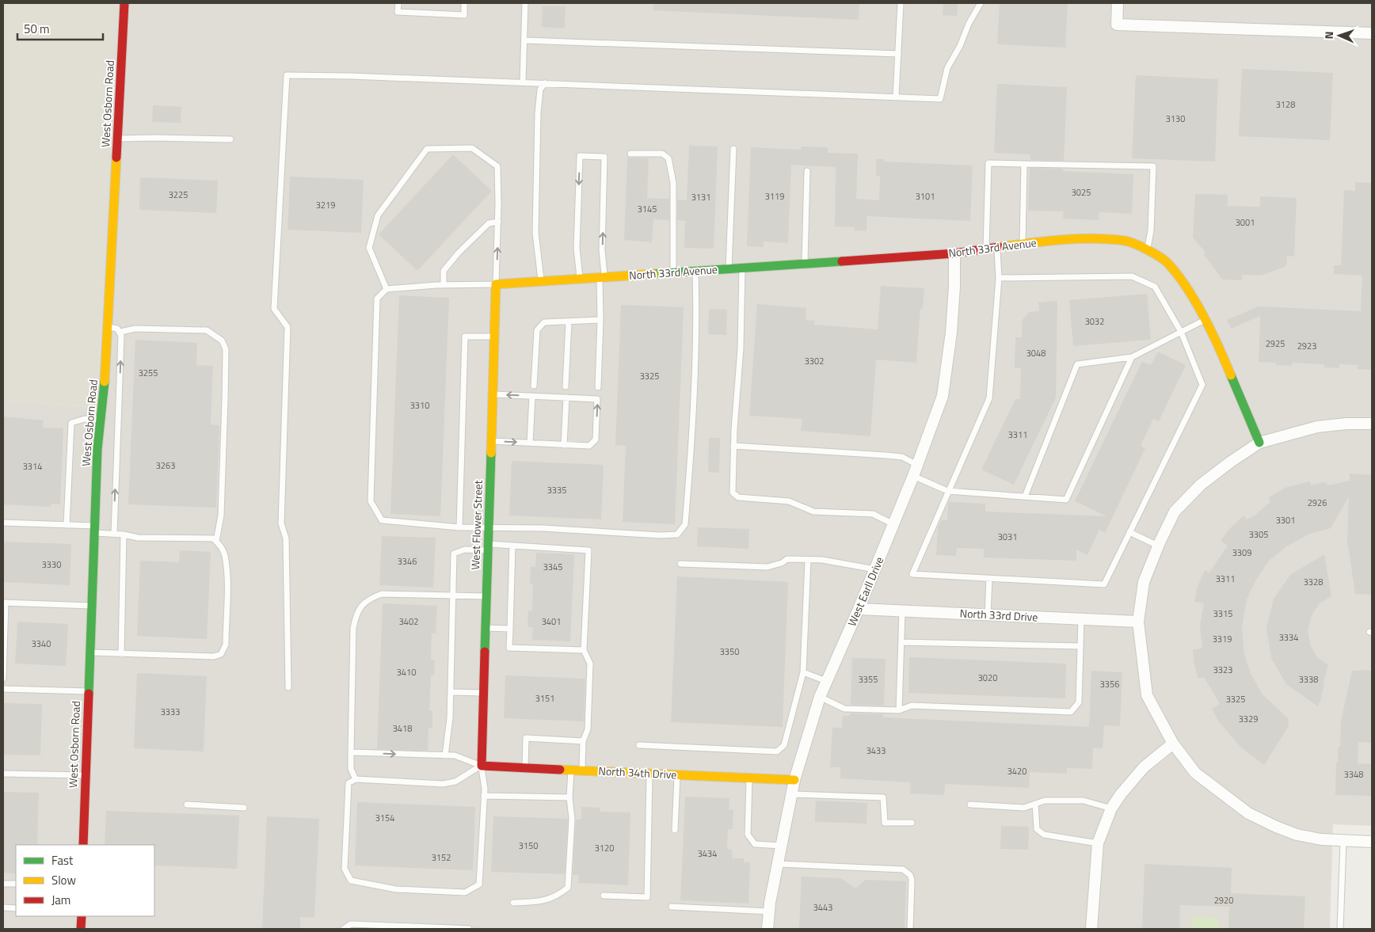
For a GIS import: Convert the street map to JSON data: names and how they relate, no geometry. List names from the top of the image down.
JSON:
{
  "streets": {
    "street": [
      "West Osborn Road",
      "North 33rd Avenue",
      "West Flower Street",
      "West Earll Drive",
      "North 33rd Drive",
      "North 34th Drive"
    ]
  },
  "crossings": [
    ["North 33rd Avenue", "West Flower Street"],
    ["North 33rd Avenue", "West Earll Drive"],
    ["West Flower Street", "North 34th Drive"],
    ["West Earll Drive", "North 33rd Drive"],
    ["West Earll Drive", "North 34th Drive"]
  ],
  "house_numbers": [
    "3128",
    "3130",
    "3025",
    "3225",
    "3119",
    "3101",
    "3131",
    "3219",
    "3145",
    "3001",
    "3032",
    "2925",
    "2923",
    "3048",
    "3302",
    "3255",
    "3325",
    "3310",
    "3311",
    "3263",
    "3314",
    "3335",
    "2926",
    "3301",
    "3305",
    "3031",
    "3309",
    "3346",
    "3330",
    "3345",
    "3311",
    "3328",
    "3315",
    "3402",
    "3401",
    "3334",
    "3319",
    "3340",
    "3350",
    "3323",
    "3410",
    "3020",
    "3355",
    "3338",
    "3356",
    "3151",
    "3325",
    "3333",
    "3329",
    "3418",
    "3433",
    "3420",
    "3348",
    "3154",
    "3150",
    "3120",
    "3434",
    "3152",
    "2920",
    "3443"
  ],
  "legend": ["Fast", "Slow", "Jam"],
  "scale_bar": "50 m",
  "north": "left"
}
